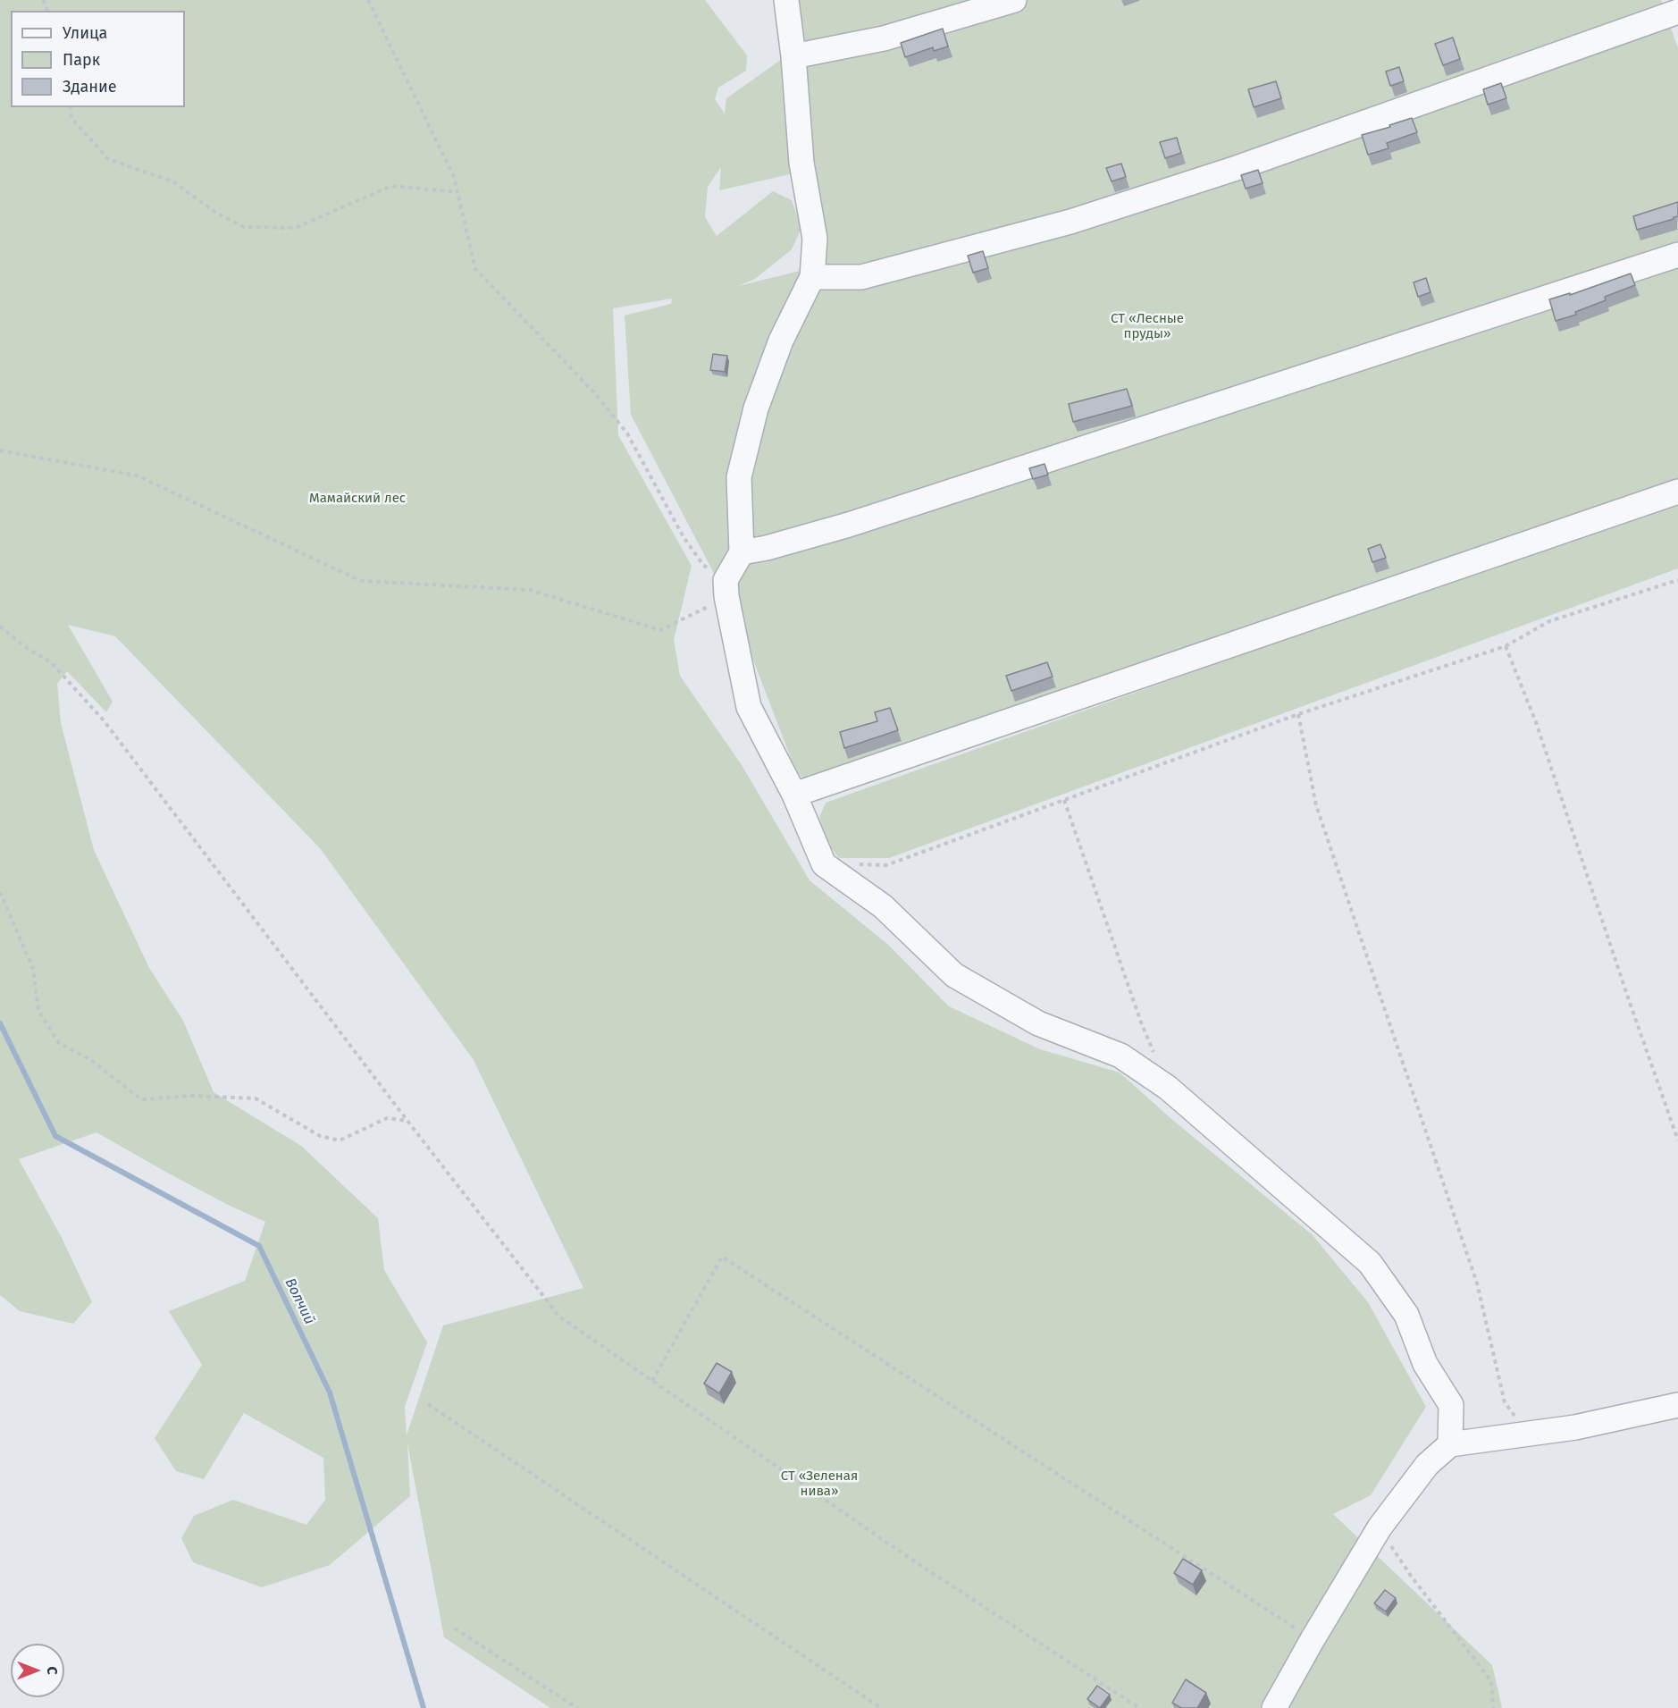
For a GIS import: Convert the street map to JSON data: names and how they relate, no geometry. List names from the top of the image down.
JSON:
{
  "water": ["Волчий"],
  "parks": ["СТ «Лесные пруды»", "Мамайский лес", "СТ «Зеленая нива»"],
  "legend": ["Улица", "Парк", "Здание"],
  "north": "right"
}
